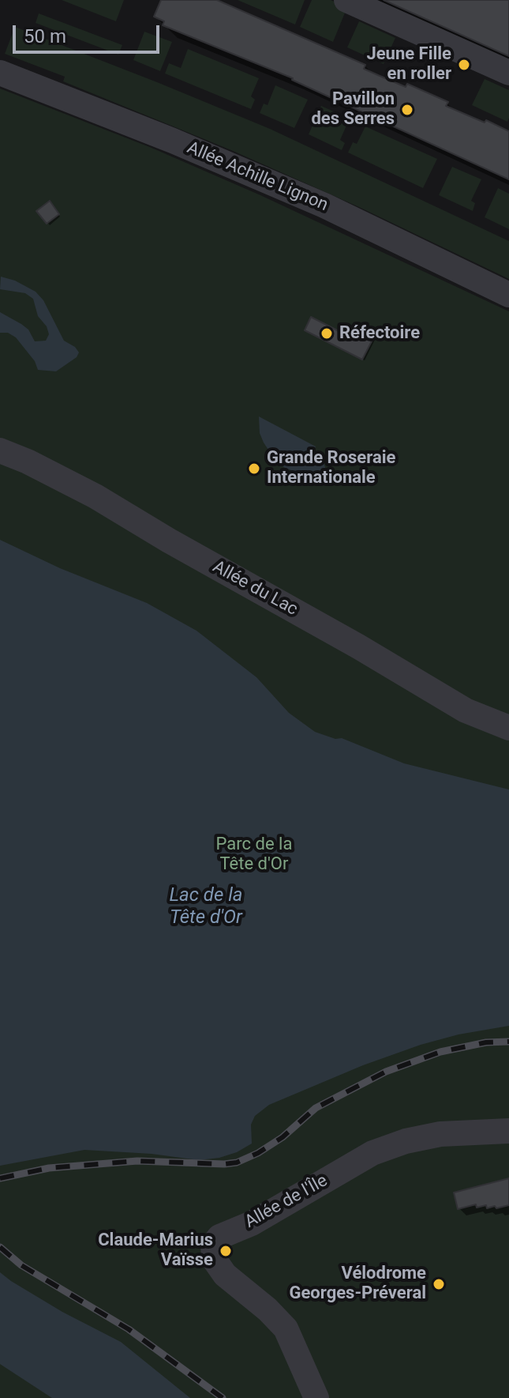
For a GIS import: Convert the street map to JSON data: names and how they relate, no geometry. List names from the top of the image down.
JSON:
{
  "streets": {
    "street": ["Allée Achille Lignon", "Allée du Lac", "Allée de l'Île"]
  },
  "water": ["Lac de la Tête d'Or"],
  "parks": ["Parc de la Tête d'Or"],
  "places": [
    "Jeune Fille en roller",
    "Pavillon des Serres",
    "Réfectoire",
    "Grande Roseraie Internationale",
    "Claude-Marius Vaïsse",
    "Vélodrome Georges-Préveral"
  ],
  "scale_bar": "50 m"
}
